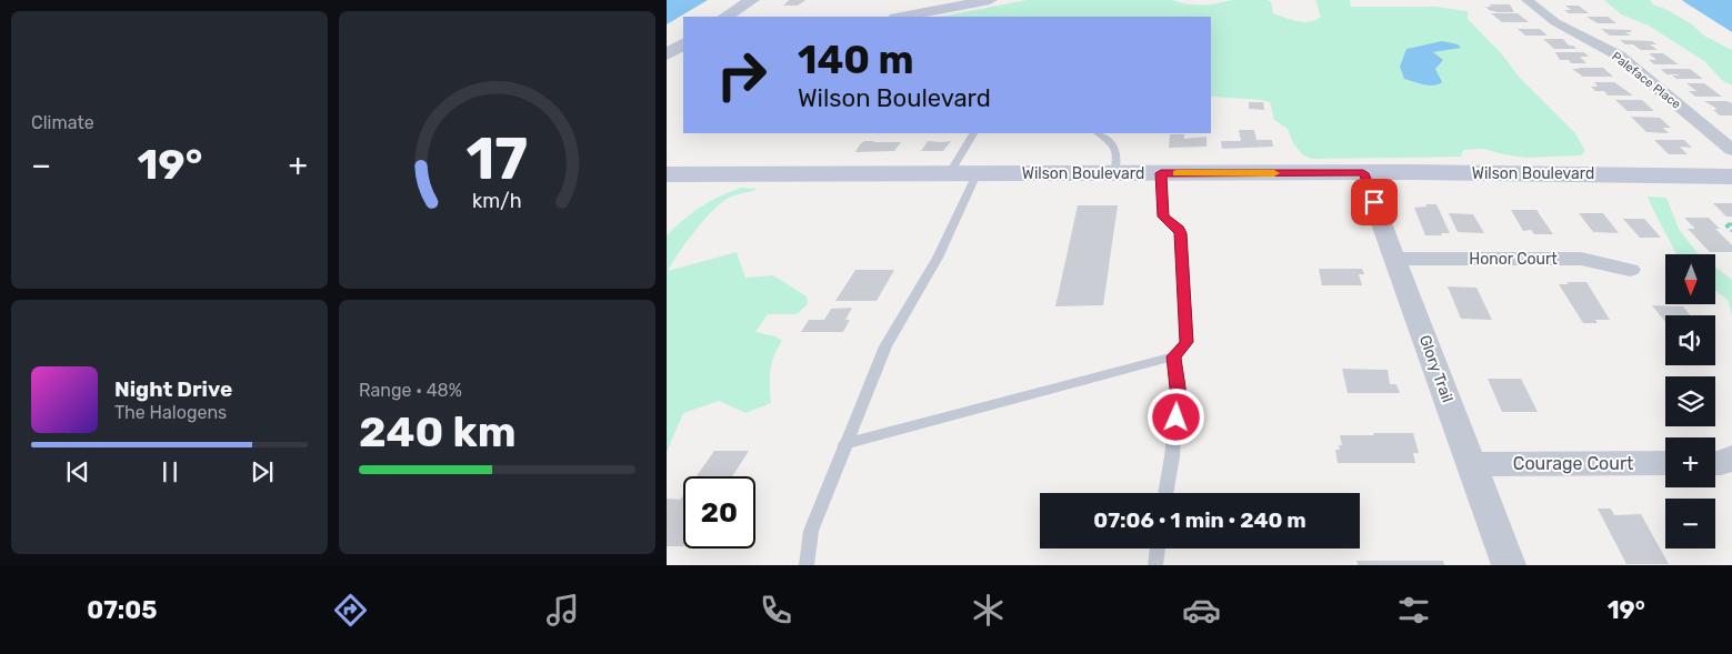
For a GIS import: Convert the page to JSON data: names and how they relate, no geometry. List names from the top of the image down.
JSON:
{
  "streets": {
    "main road": ["Wilson Boulevard"],
    "street": [
      "Paleface Place",
      "Honor Court",
      "Glory Trail",
      "Courage Court"
    ]
  },
  "crossings": [
    ["Wilson Boulevard", "Glory Trail"],
    ["Honor Court", "Glory Trail"],
    ["Glory Trail", "Courage Court"]
  ],
  "north": "bottom",
  "page": {
    "tile": [
      "Climate",
      ["Range · 48%", "240 km"]
    ],
    "turn": ["140 m", "Wilson Boulevard"],
    "heat": ["−", "19°", "+"],
    "map_buttons": ["+", "−"],
    "song": ["Night Drive", "The Halogens"],
    "limit": "20",
    "trip": "07:06 · 1 min · 240 m",
    "tabs": ["07:05", "19°"],
    "gauge": ["17", "km/h"]
  }
}
